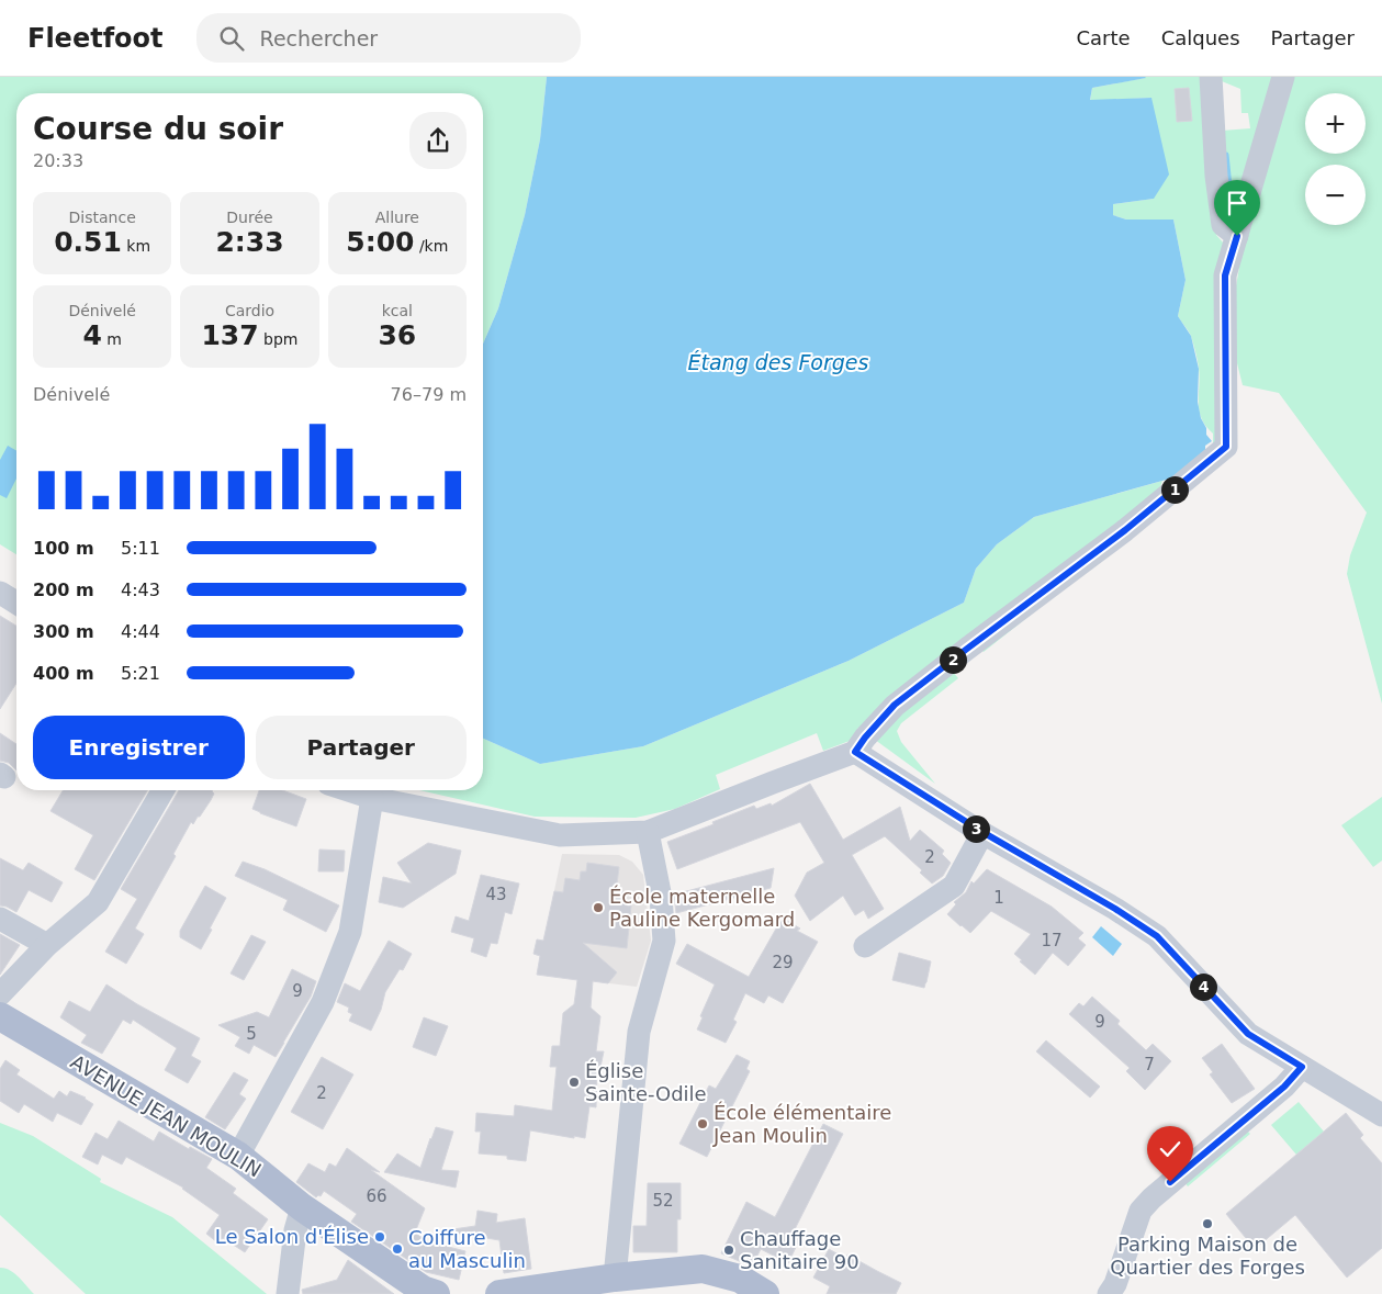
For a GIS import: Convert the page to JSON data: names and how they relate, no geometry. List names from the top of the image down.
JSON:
{
  "streets": {
    "main road": ["AVENUE JEAN MOULIN"]
  },
  "water": ["Étang des Forges"],
  "places": [
    "École maternelle Pauline Kergomard",
    "Église Sainte-Odile",
    "École élémentaire Jean Moulin",
    "Parking Maison de Quartier des Forges",
    "Le Salon d'Élise",
    "Coiffure au Masculin",
    "Chauffage Sanitaire 90"
  ],
  "house_numbers": [
    "2",
    "43",
    "1",
    "17",
    "29",
    "9",
    "9",
    "5",
    "7",
    "2",
    "66",
    "52"
  ],
  "page": {
    "header": "Fleetfoot",
    "search": "Rechercher",
    "nav": ["Carte", "Calques", "Partager"],
    "map_buttons": ["+", "−"],
    "heading": ["Course du soir", "20:33"],
    "stats": [
      ["Distance", "0.51 km"],
      ["Durée", "2:33"],
      ["Allure", "5:00 /km"],
      ["Dénivelé", "4 m"],
      ["Cardio", "137 bpm"],
      ["kcal", "36"]
    ],
    "chart": ["Dénivelé", "76–79 m"],
    "pins": [
      "1",
      "2",
      "3",
      "4"
    ],
    "list": [
      {
        "name": "100 m",
        "note": "5:11"
      },
      {
        "name": "200 m",
        "note": "4:43"
      },
      {
        "name": "300 m",
        "note": "4:44"
      },
      {
        "name": "400 m",
        "note": "5:21"
      }
    ],
    "buttons": ["Enregistrer", "Partager"]
  }
}
